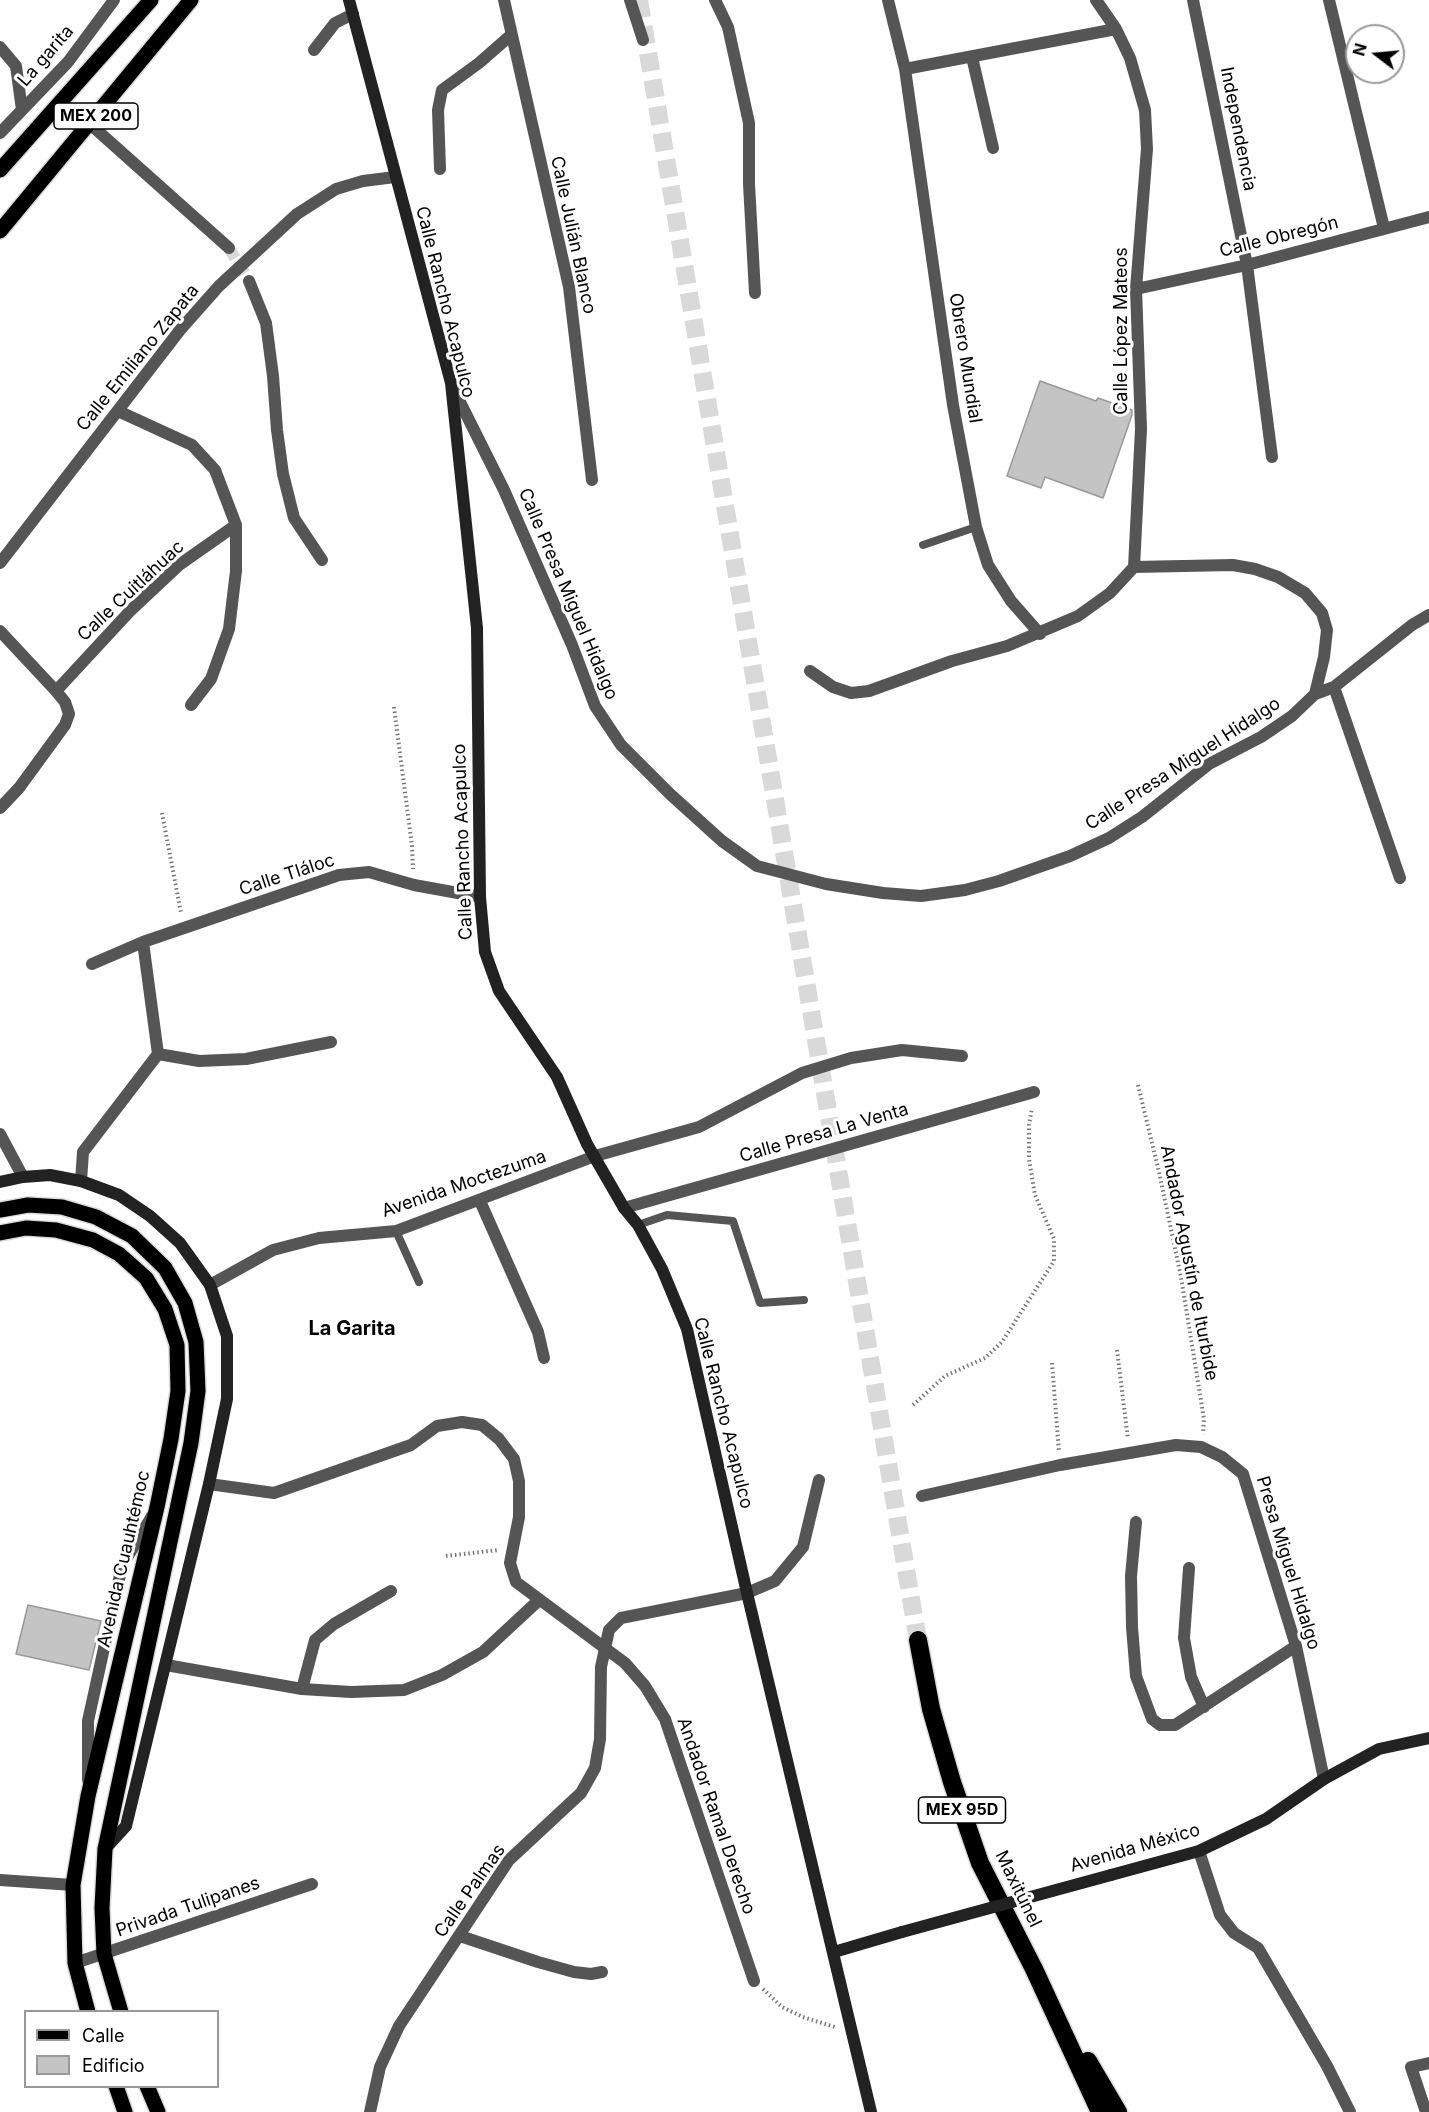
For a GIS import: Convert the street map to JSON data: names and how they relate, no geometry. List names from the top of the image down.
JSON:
{
  "streets": {
    "highway": ["MEX 95D", "Maxitúnel"],
    "main road": [
      "MEX 200",
      "Calle Rancho Acapulco",
      "Avenida Cuauhtémoc",
      "Avenida México"
    ],
    "street": [
      "La garita",
      "Independencia",
      "Calle Julián Blanco",
      "Calle Obregón",
      "Calle López Mateos",
      "Calle Emiliano Zapata",
      "Obrero Mundial",
      "Calle Cuitláhuac",
      "Calle Presa Miguel Hidalgo",
      "Calle Tláloc",
      "Calle Presa La Venta",
      "Avenida Moctezuma",
      "Presa Miguel Hidalgo",
      "Andador Ramal Derecho",
      "Calle Palmas",
      "Privada Tulipanes"
    ],
    "path": ["Andador Agustín de Iturbide"]
  },
  "crossings": [
    ["Independencia", "Calle Obregón"],
    ["Calle Obregón", "Calle López Mateos"],
    ["Calle Rancho Acapulco", "Calle Emiliano Zapata"],
    ["Calle Rancho Acapulco", "Calle Presa Miguel Hidalgo"],
    ["Calle Rancho Acapulco", "Calle Tláloc"],
    ["Calle Rancho Acapulco", "Calle Presa La Venta"],
    ["Calle Rancho Acapulco", "Avenida Moctezuma"],
    ["Calle Rancho Acapulco", "Avenida México"],
    ["Calle Rancho Acapulco", "Calle Palmas"],
    ["Andador Agustín de Iturbide", "Presa Miguel Hidalgo"],
    ["Avenida Cuauhtémoc", "Privada Tulipanes"],
    ["Presa Miguel Hidalgo", "Avenida México"],
    ["MEX 95D", "Maxitúnel"],
    ["Andador Ramal Derecho", "Calle Palmas"]
  ],
  "districts": ["La Garita"],
  "legend": ["Calle", "Edificio"],
  "north": "left"
}
